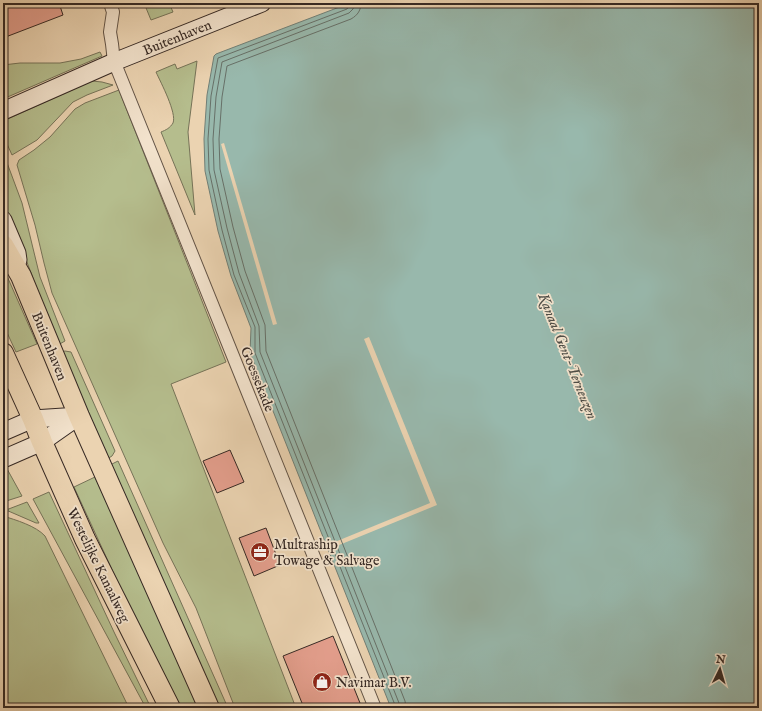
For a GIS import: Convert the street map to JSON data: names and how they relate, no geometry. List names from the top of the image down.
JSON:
{
  "streets": {
    "main road": ["Buitenhaven", "Westelijke Kanaalweg"],
    "street": ["Goessekade"]
  },
  "crossings": [
    ["Buitenhaven", "Goessekade"]
  ],
  "water": ["Kanaal Gent-Terneuzen"],
  "places": {
    "office": ["Multraship Towage & Salvage"],
    "shop": ["Navimar B.V."]
  },
  "north": "top"
}
